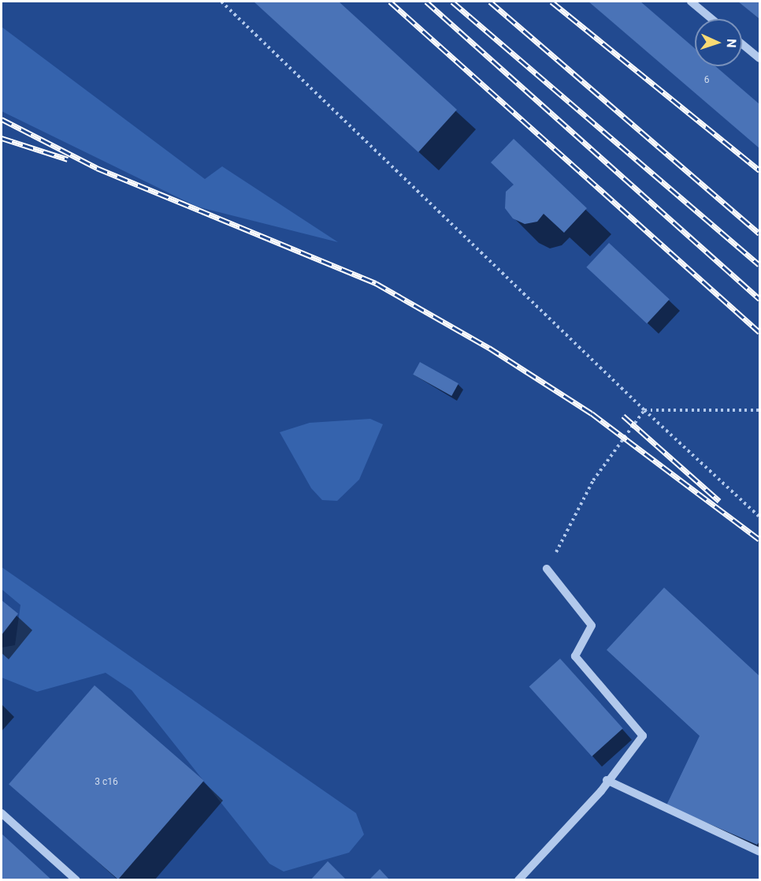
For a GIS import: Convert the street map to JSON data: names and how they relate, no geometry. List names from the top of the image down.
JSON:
{
  "house_numbers": ["6", "3 с16"],
  "north": "right"
}
